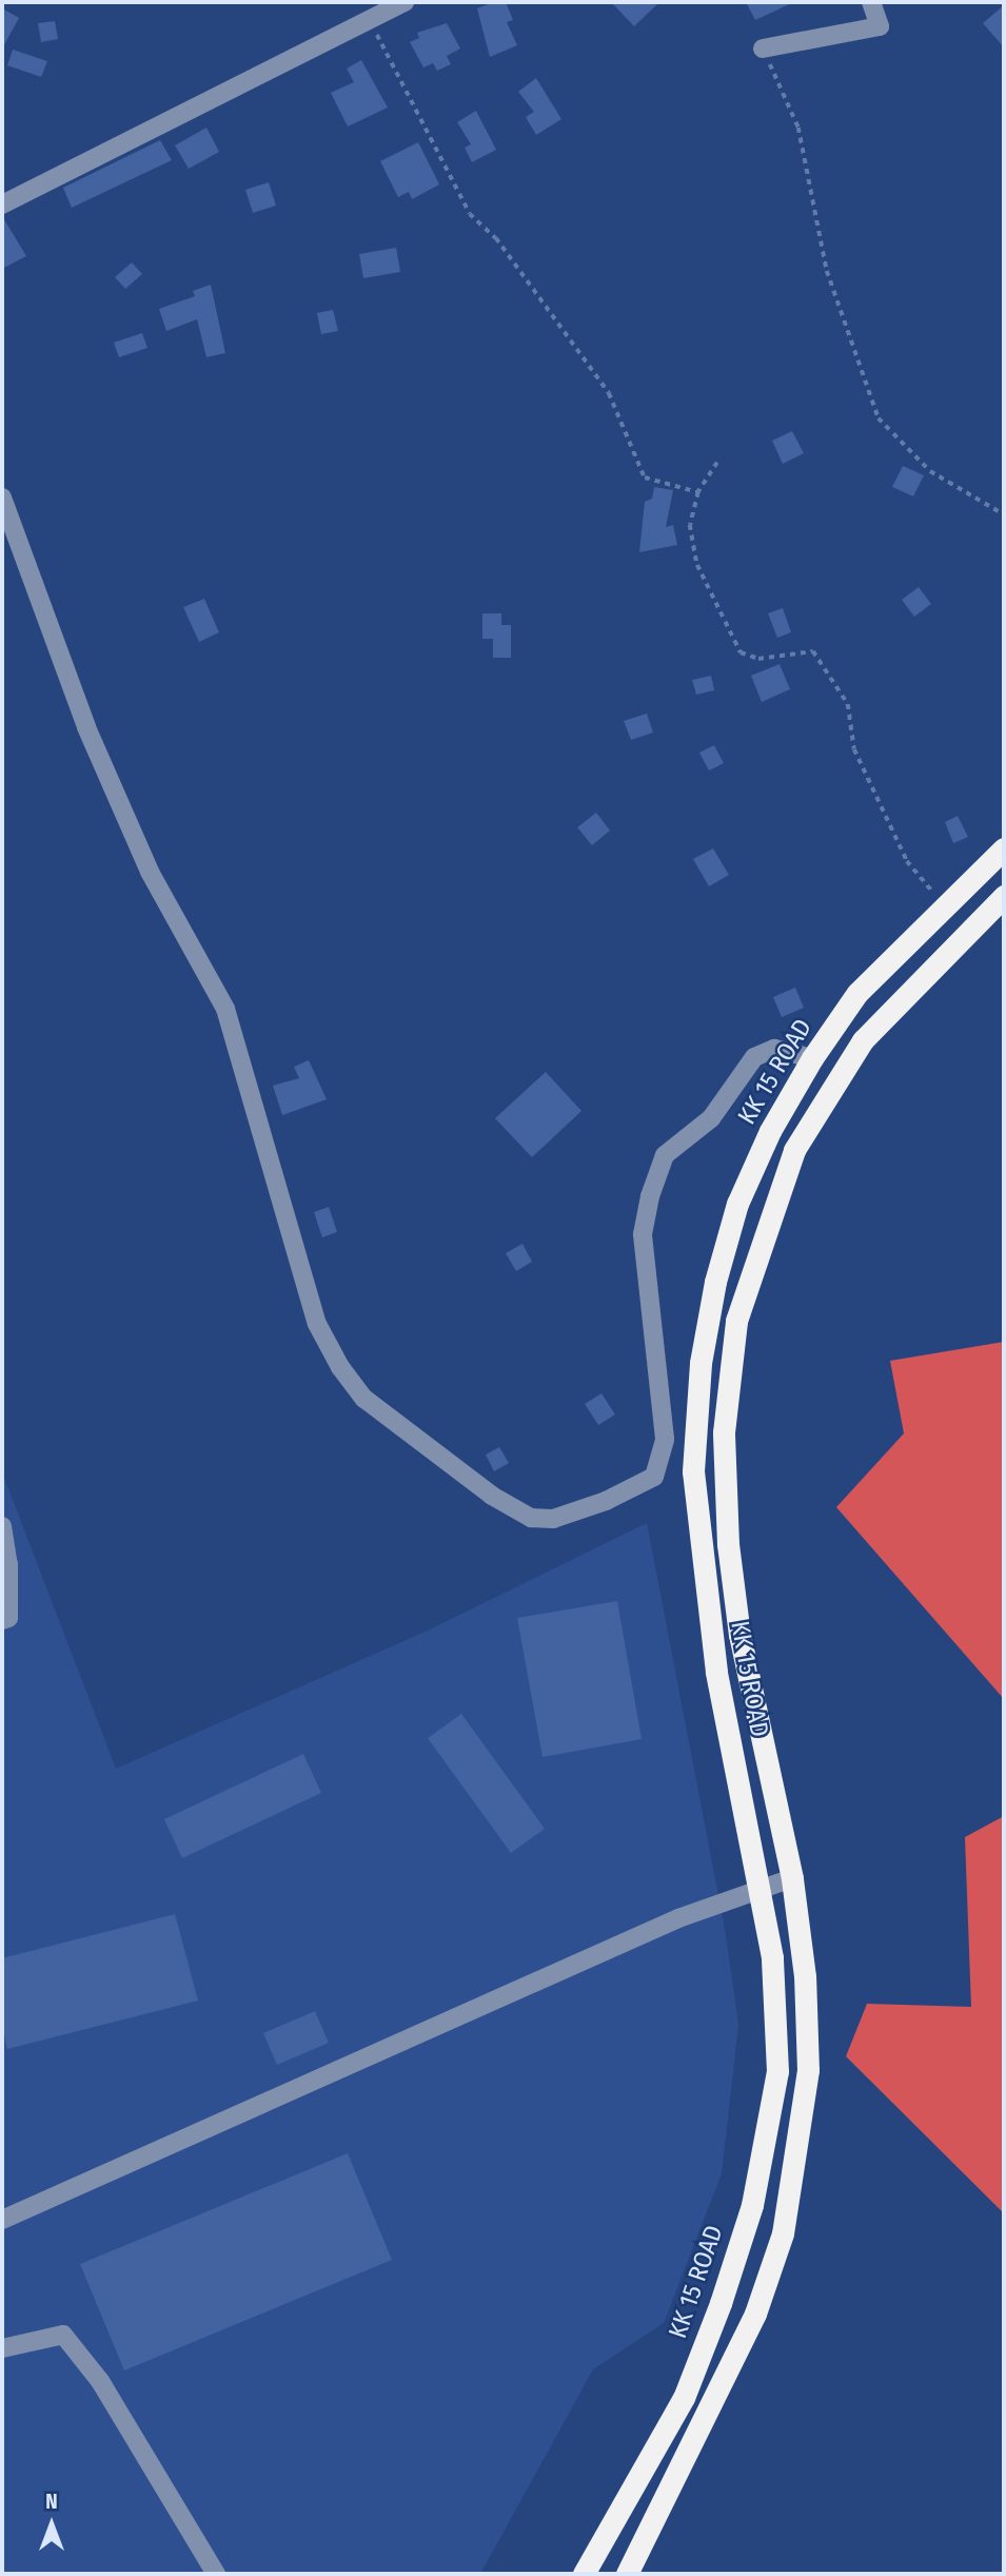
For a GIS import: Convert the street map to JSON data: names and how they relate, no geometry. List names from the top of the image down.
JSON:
{
  "streets": {
    "highway": ["KK 15 ROAD"]
  },
  "north": "top"
}
